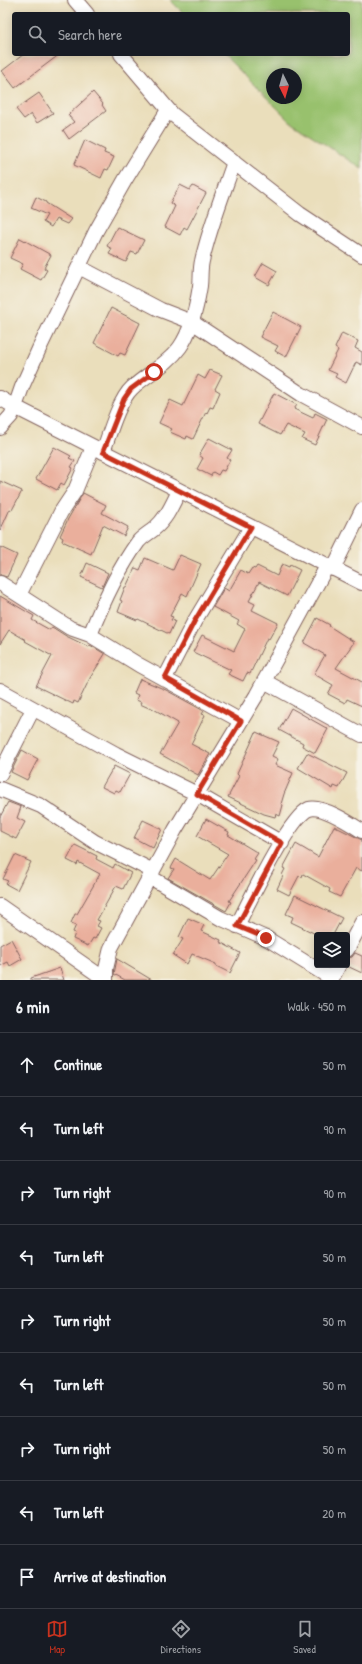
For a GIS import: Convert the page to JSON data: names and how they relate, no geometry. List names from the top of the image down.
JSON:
{
  "north": "bottom",
  "page": {
    "search": "Search here",
    "heading": ["6 min", "Walk · 450 m"],
    "list": [
      ["Continue", "50 m"],
      ["Turn left", "90 m"],
      ["Turn right", "90 m"],
      ["Turn left", "50 m"],
      ["Turn right", "50 m"],
      ["Turn left", "50 m"],
      ["Turn right", "50 m"],
      ["Turn left", "20 m"],
      "Arrive at destination"
    ],
    "nav": ["Map", "Directions", "Saved"]
  }
}
